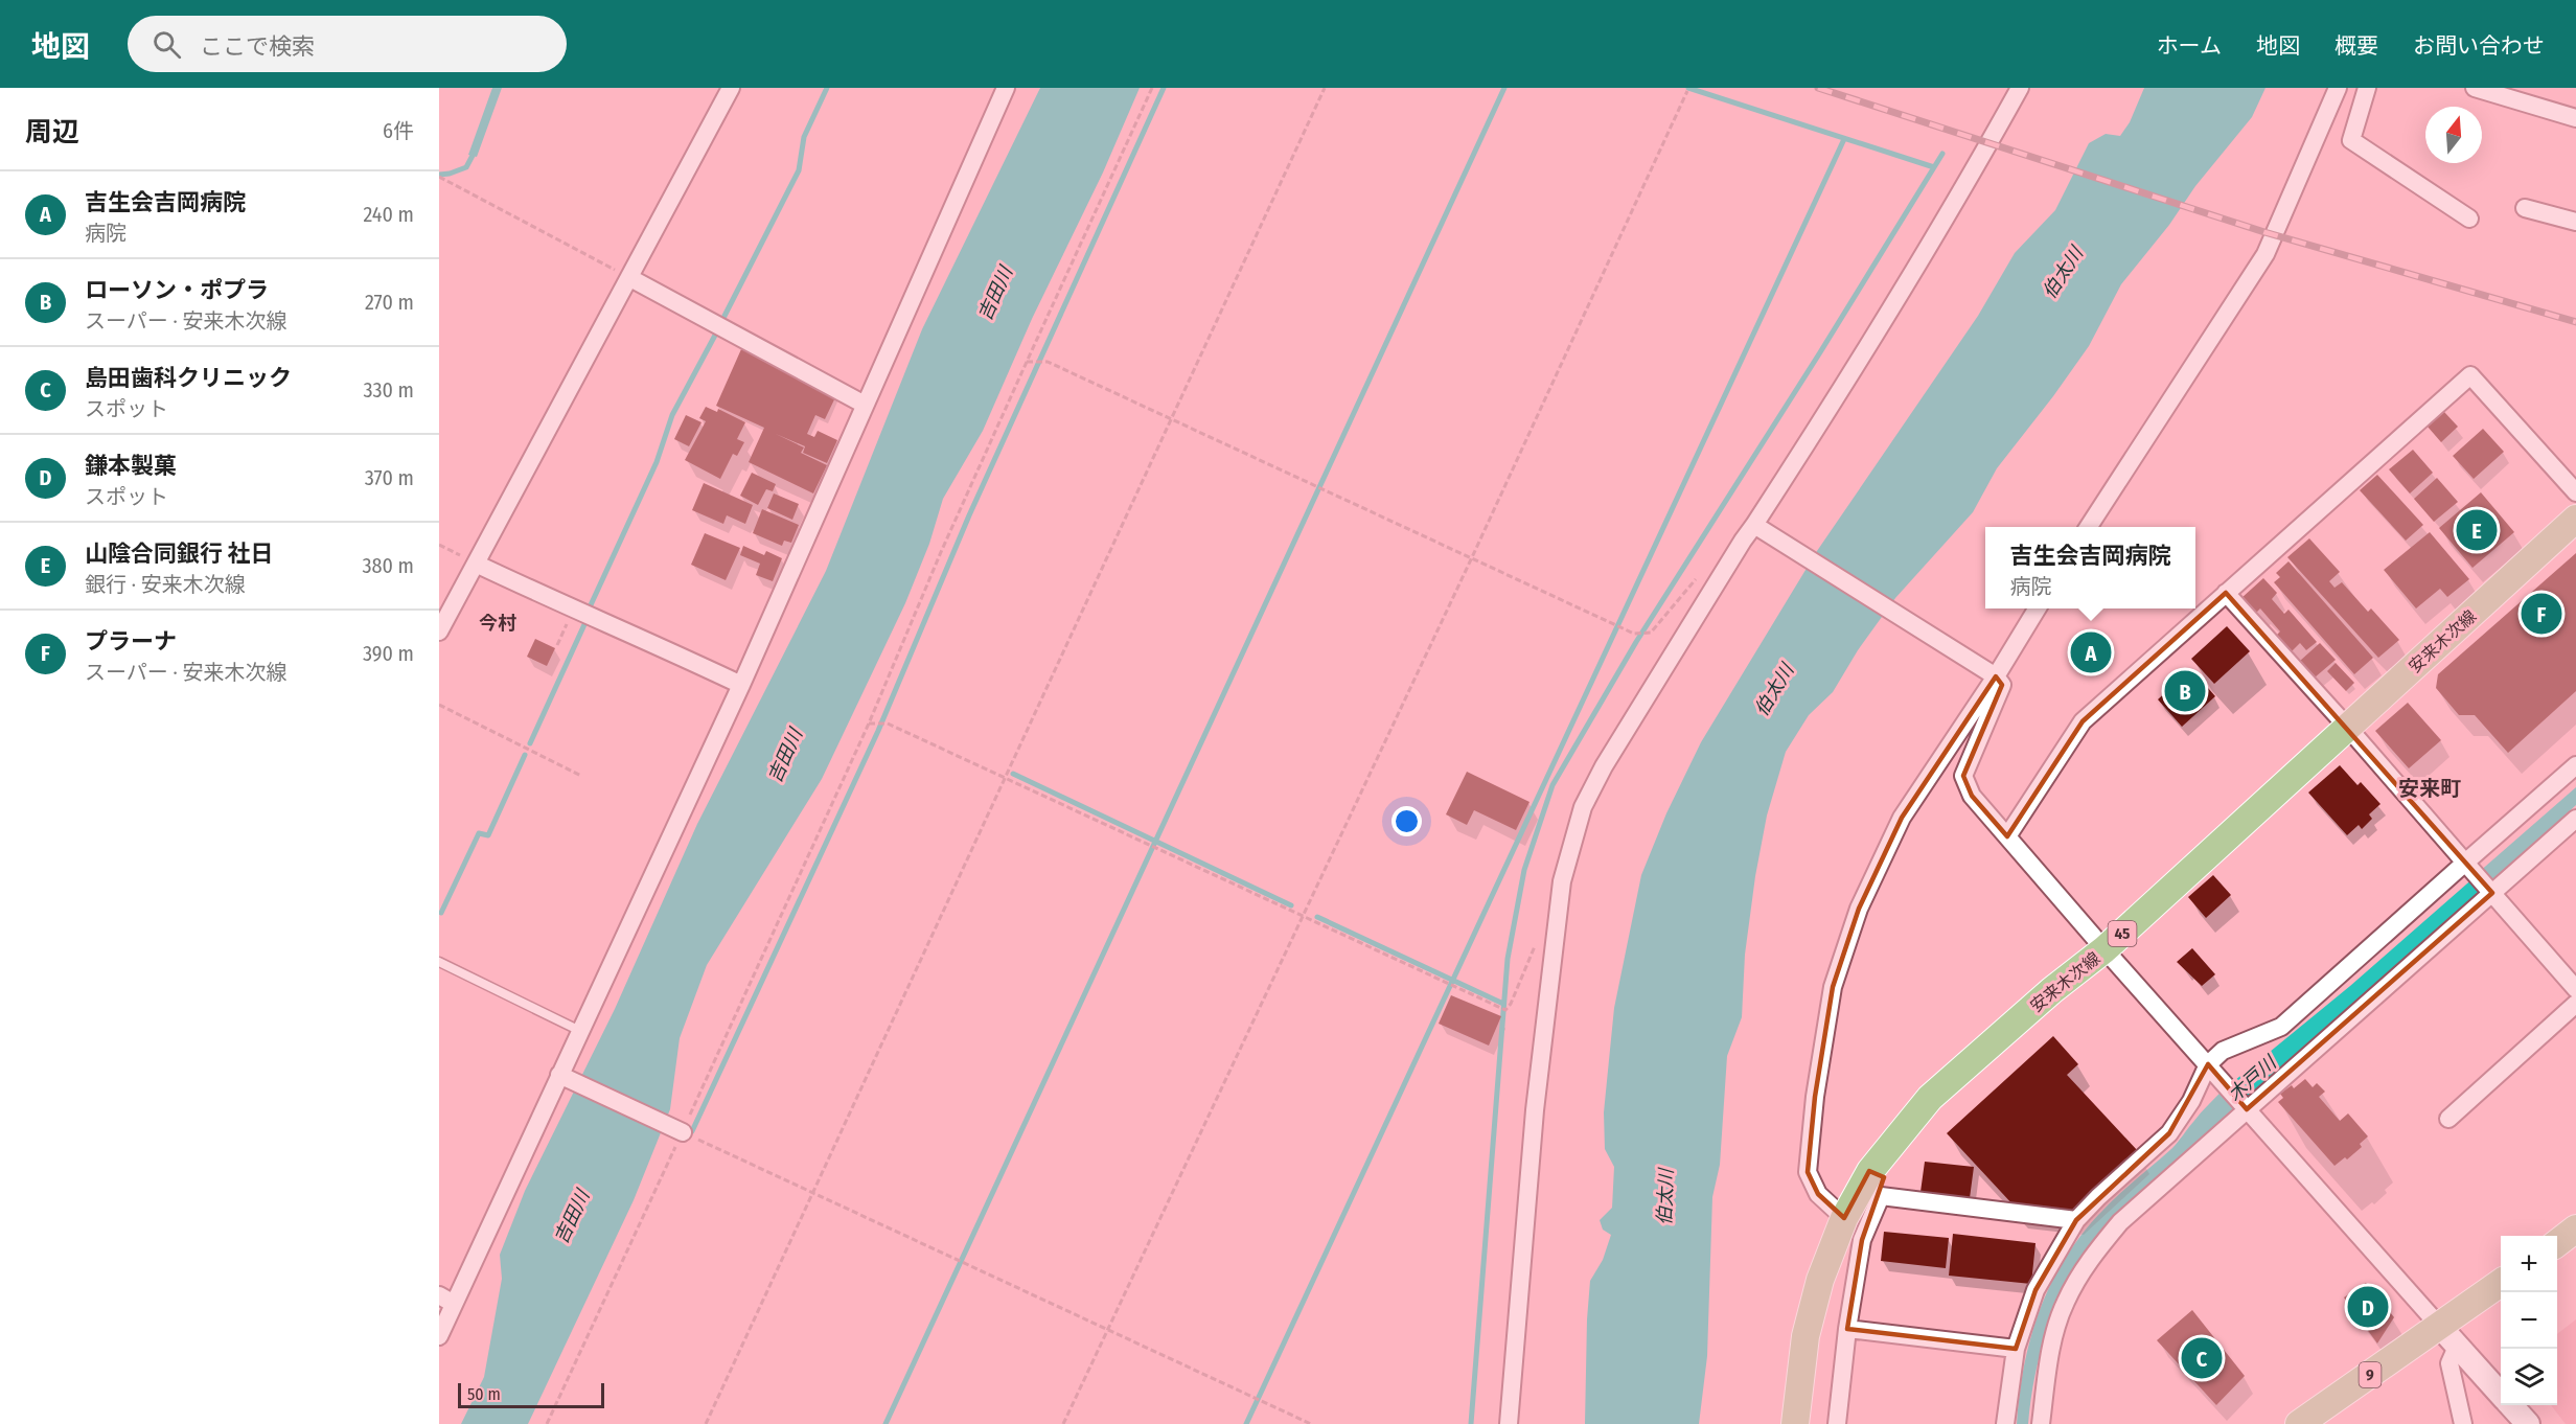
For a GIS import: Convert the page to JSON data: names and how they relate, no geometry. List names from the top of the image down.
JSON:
{
  "streets": {
    "main road": ["安来木次線", "45", "9"]
  },
  "districts": ["今村", "安来町"],
  "water": ["伯太川", "吉田川", "木戸川"],
  "scale_bar": "50 m",
  "north": "top",
  "page": {
    "header": "地図",
    "search": "ここで検索",
    "nav": [
      "ホーム",
      "地図",
      "概要",
      "お問い合わせ"
    ],
    "heading": ["周辺", "6件"],
    "list": [
      {
        "mark": "A",
        "name": "吉生会吉岡病院",
        "note": "病院",
        "value": "240 m"
      },
      {
        "mark": "B",
        "name": "ローソン・ポプラ",
        "note": "スーパー · 安来木次線",
        "value": "270 m"
      },
      {
        "mark": "C",
        "name": "島田歯科クリニック",
        "note": "スポット",
        "value": "330 m"
      },
      {
        "mark": "D",
        "name": "鎌本製菓",
        "note": "スポット",
        "value": "370 m"
      },
      {
        "mark": "E",
        "name": "山陰合同銀行 社日",
        "note": "銀行 · 安来木次線",
        "value": "380 m"
      },
      {
        "mark": "F",
        "name": "プラーナ",
        "note": "スーパー · 安来木次線",
        "value": "390 m"
      }
    ],
    "pins": [
      "E",
      "F",
      "A",
      "B",
      "D",
      "C"
    ],
    "popup": ["吉生会吉岡病院", "病院"],
    "map_buttons": ["+", "−"],
    "scale": "50 m"
  }
}
